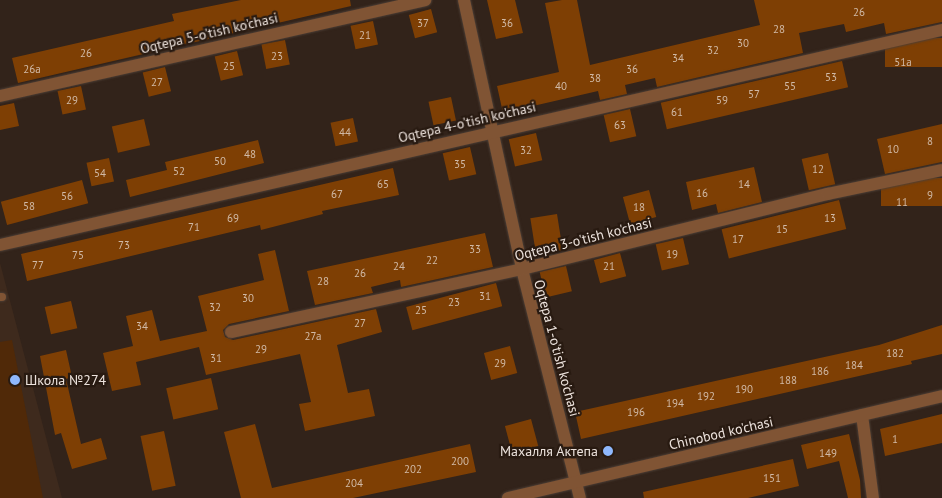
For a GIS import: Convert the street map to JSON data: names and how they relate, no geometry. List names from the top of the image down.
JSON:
{
  "streets": {
    "street": [
      "Oqtepa 5-o'tish ko'chasi",
      "Oqtepa 4-o'tish ko'chasi",
      "Oqtepa 3-o'tish ko'chasi",
      "Oqtepa 1-o'tish ko'chasi",
      "Chinobod ko'chasi"
    ]
  },
  "crossings": [
    ["Oqtepa 4-o'tish ko'chasi", "Oqtepa 1-o'tish ko'chasi"],
    ["Oqtepa 3-o'tish ko'chasi", "Oqtepa 1-o'tish ko'chasi"],
    ["Oqtepa 1-o'tish ko'chasi", "Chinobod ko'chasi"]
  ],
  "places": ["Школа №274", "Махалля Актепа"],
  "house_numbers": [
    "26",
    "37",
    "36",
    "28",
    "21",
    "30",
    "32",
    "26",
    "23",
    "34",
    "51a",
    "25",
    "26a",
    "36",
    "53",
    "38",
    "27",
    "40",
    "55",
    "57",
    "29",
    "59",
    "61",
    "63",
    "44",
    "8",
    "10",
    "32",
    "48",
    "50",
    "35",
    "12",
    "52",
    "54",
    "65",
    "14",
    "16",
    "67",
    "9",
    "56",
    "11",
    "58",
    "18",
    "69",
    "13",
    "71",
    "15",
    "17",
    "73",
    "33",
    "19",
    "75",
    "22",
    "77",
    "24",
    "21",
    "26",
    "28",
    "31",
    "30",
    "23",
    "32",
    "25",
    "27",
    "34",
    "27a",
    "29",
    "182",
    "31",
    "29",
    "184",
    "186",
    "188",
    "190",
    "192",
    "194",
    "196",
    "1",
    "149",
    "200",
    "202",
    "151",
    "204"
  ]
}
